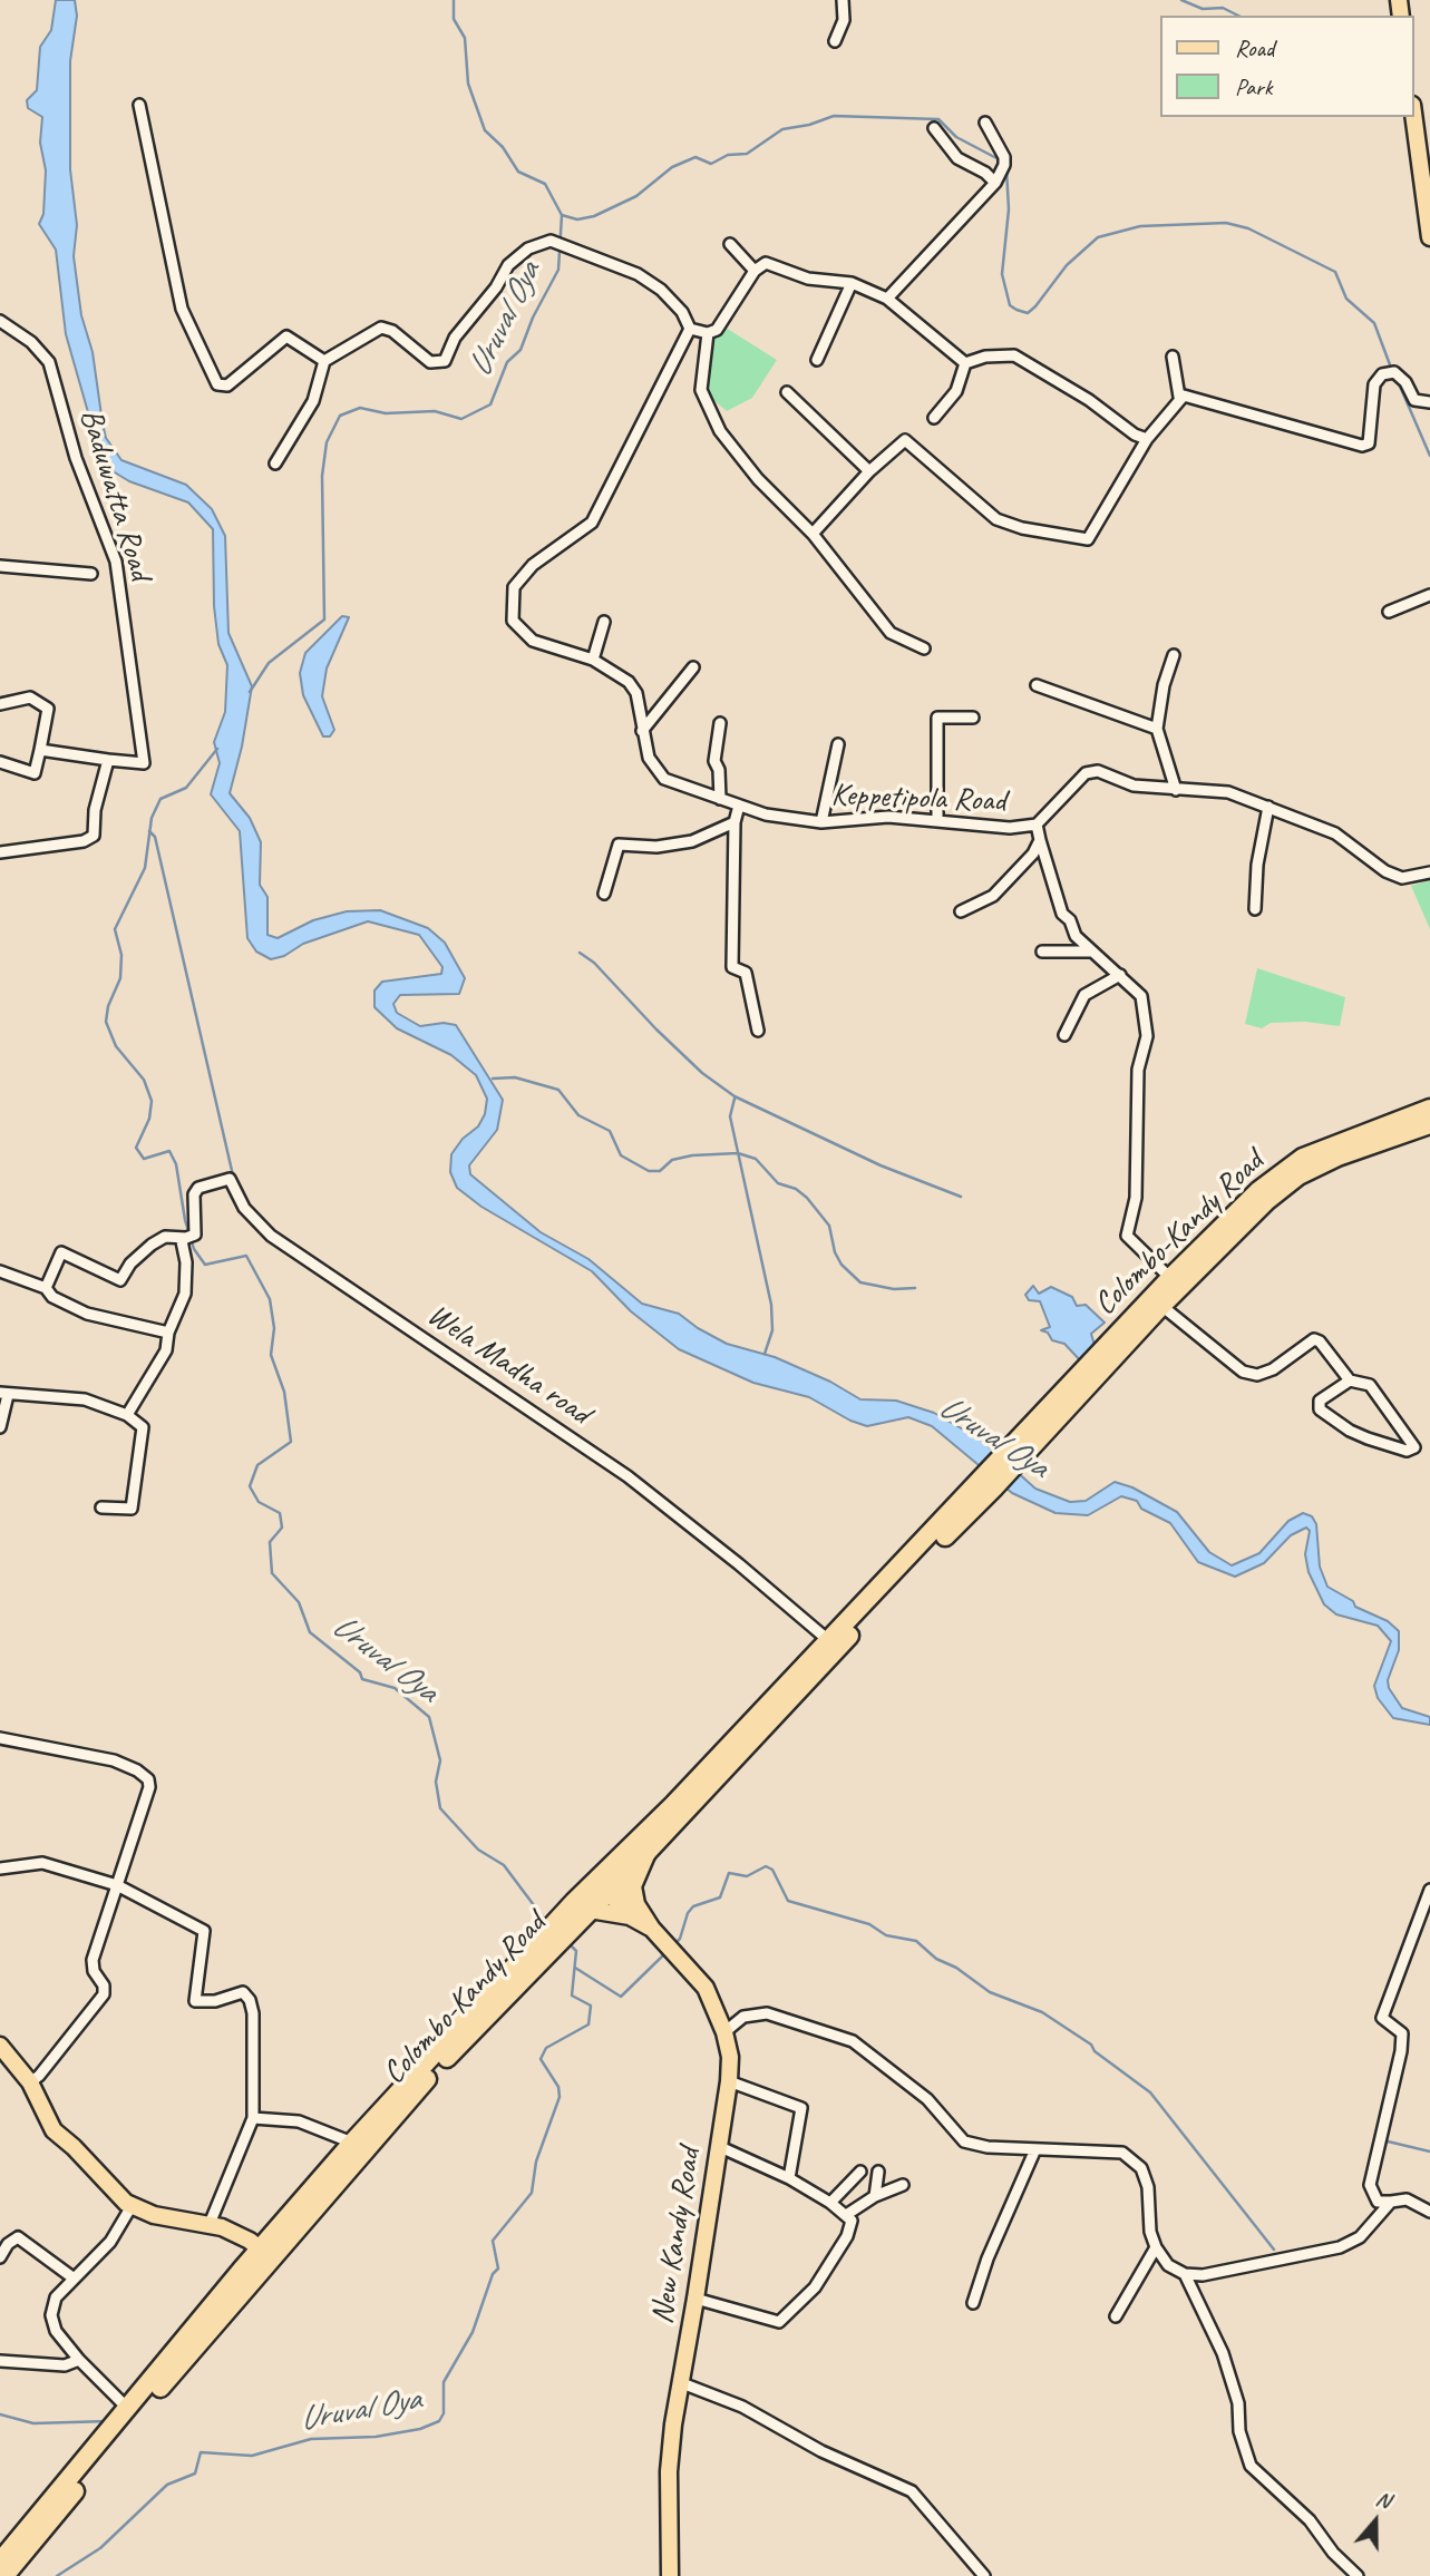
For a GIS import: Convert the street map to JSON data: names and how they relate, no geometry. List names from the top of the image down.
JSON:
{
  "streets": {
    "highway": ["Colombo-Kandy Road"],
    "main road": ["New Kandy Road"],
    "street": ["Baduwatta Road", "Keppetipola Road", "Wela Madha road"]
  },
  "crossings": [
    ["Colombo-Kandy Road", "Wela Madha road"],
    ["Colombo-Kandy Road", "New Kandy Road"]
  ],
  "water": ["Uruval Oya"],
  "legend": ["Road", "Park"],
  "north": "top"
}
